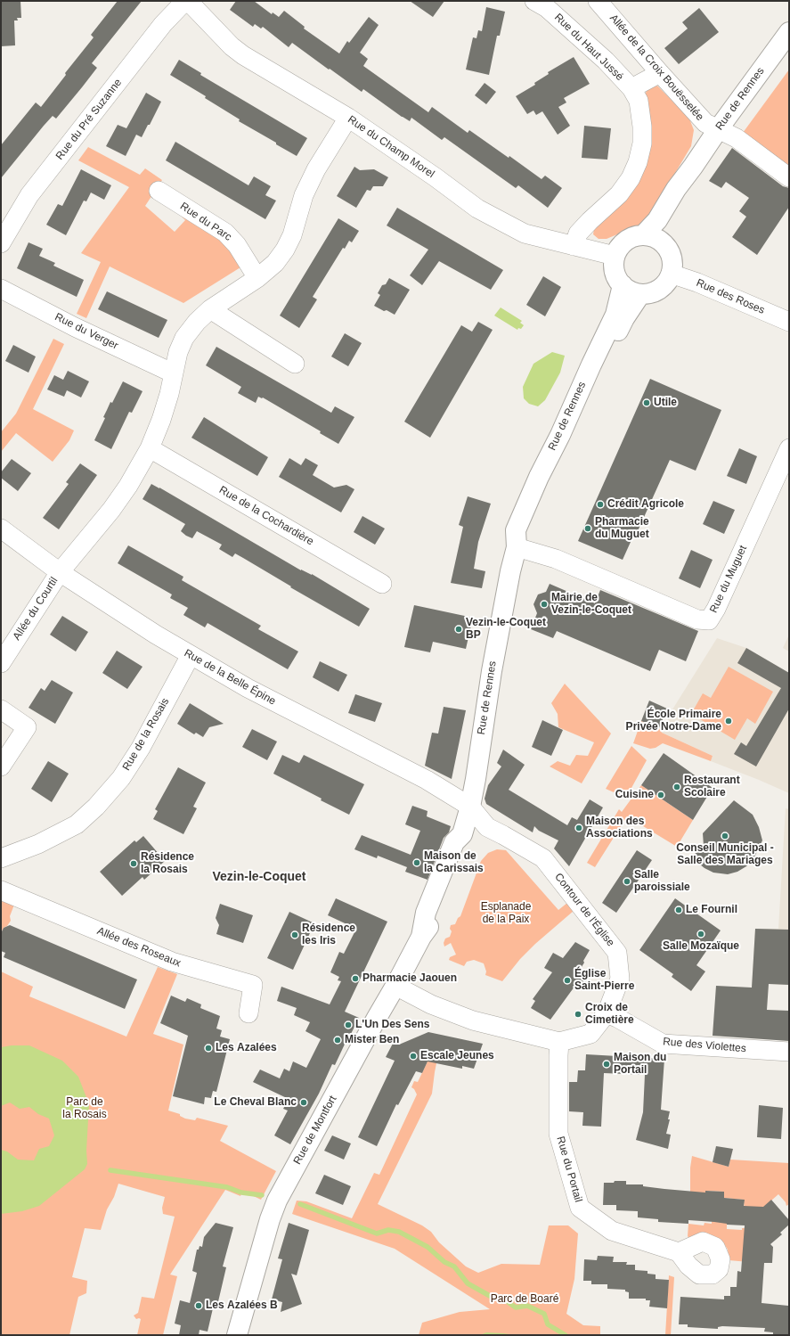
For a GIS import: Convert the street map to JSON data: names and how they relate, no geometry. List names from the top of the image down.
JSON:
{
  "streets": {
    "main road": ["Rue de Rennes", "Rue de Montfort"],
    "street": [
      "Rue du Haut Jussé",
      "Allée de la Croix Bouësselée",
      "Rue du Pré Suzanne",
      "Rue du Champ Morel",
      "Rue du Parc",
      "Rue des Roses",
      "Rue du Verger",
      "Rue de la Cochardière",
      "Rue du Muguet",
      "Allée du Courtil",
      "Rue de la Belle Épine",
      "Rue de la Rosais",
      "Contour de l'Église",
      "Allée des Roseaux",
      "Rue des Violettes",
      "Rue du Portail"
    ]
  },
  "crossings": [
    ["Rue du Haut Jussé", "Rue du Champ Morel"],
    ["Allée de la Croix Bouësselée", "Rue de Rennes"],
    ["Rue de Rennes", "Rue du Champ Morel"],
    ["Rue de Rennes", "Rue des Roses"],
    ["Rue de Rennes", "Rue du Muguet"],
    ["Rue de Rennes", "Rue de la Belle Épine"],
    ["Rue de Rennes", "Contour de l'Église"],
    ["Rue de Rennes", "Rue de Montfort"],
    ["Rue du Champ Morel", "Rue des Roses"],
    ["Rue du Champ Morel", "Allée du Courtil"],
    ["Rue du Parc", "Allée du Courtil"],
    ["Rue du Verger", "Allée du Courtil"],
    ["Rue de la Cochardière", "Allée du Courtil"],
    ["Allée du Courtil", "Rue de la Belle Épine"],
    ["Rue de la Belle Épine", "Rue de la Rosais"],
    ["Rue de la Belle Épine", "Contour de l'Église"],
    ["Rue de la Belle Épine", "Rue de Montfort"],
    ["Contour de l'Église", "Rue des Violettes"],
    ["Contour de l'Église", "Rue de Montfort"],
    ["Contour de l'Église", "Rue du Portail"]
  ],
  "districts": ["Vezin-le-Coquet"],
  "parks": ["Esplanade de la Paix", "Parc de la Rosais", "Parc de Boaré"],
  "places": [
    "Utile",
    "Crédit Agricole",
    "Pharmacie du Muguet",
    "Mairie de Vezin-le-Coquet",
    "Vezin-le-Coquet BP",
    "École Primaire Privée Notre-Dame",
    "Restaurant Scolaire",
    "Cuisine",
    "Maison des Associations",
    "Conseil Municipal - Salle des Mariages",
    "Maison de la Carissais",
    "Résidence la Rosais",
    "Salle paroissiale",
    "Le Fournil",
    "Salle Mozaïque",
    "Résidence les Iris",
    "Pharmacie Jaouen",
    "Église Saint-Pierre",
    "Croix de Cimetière",
    "L'Un Des Sens",
    "Mister Ben",
    "Les Azalées",
    "Escale Jeunes",
    "Maison du Portail",
    "Le Cheval Blanc",
    "Les Azalées B"
  ]
}
